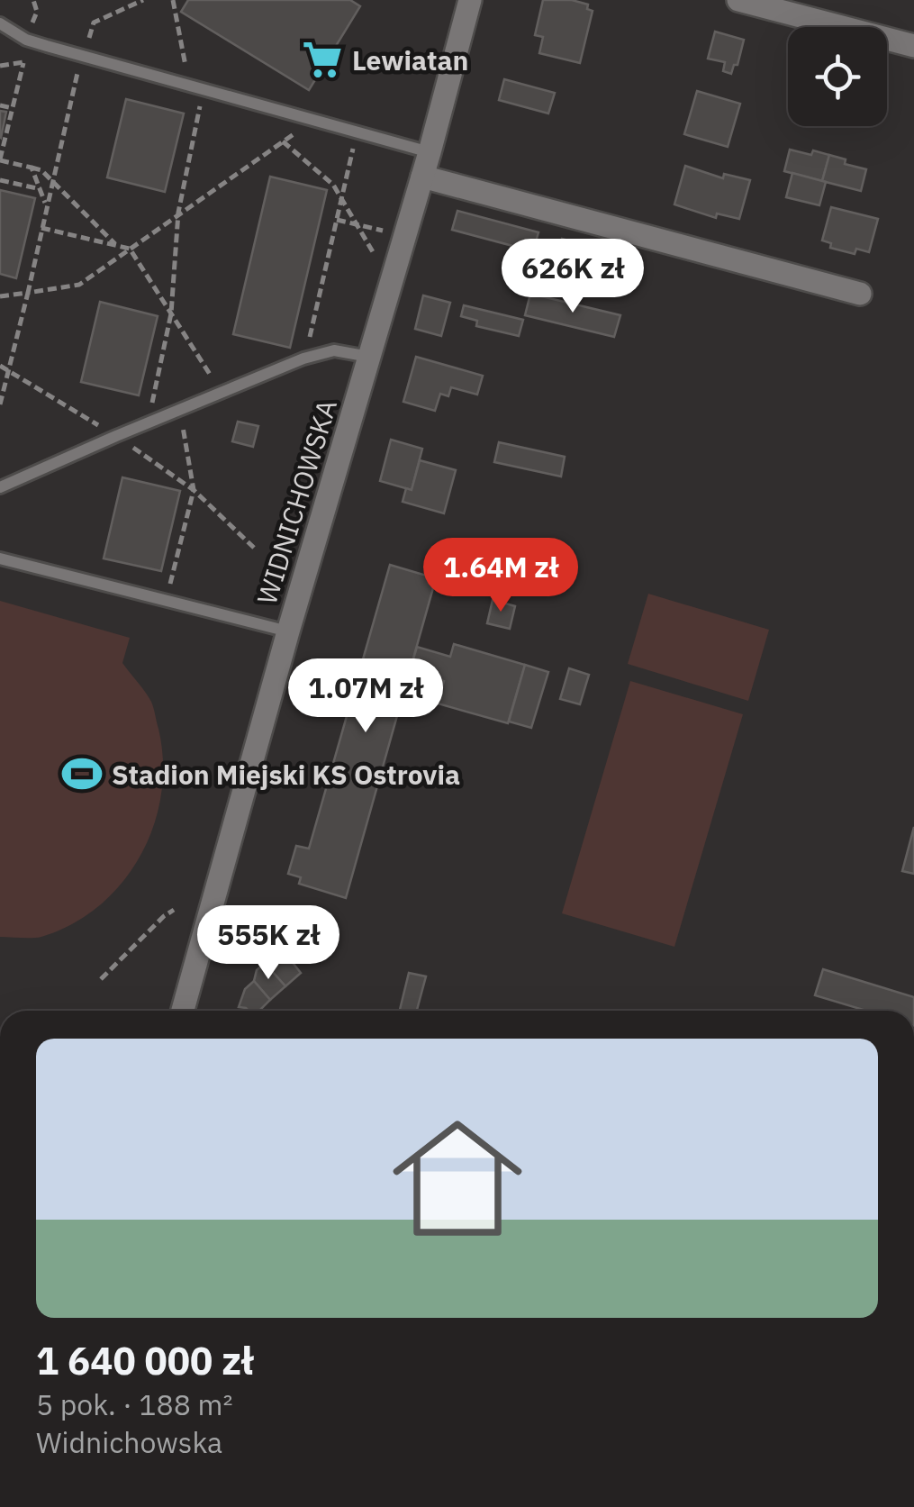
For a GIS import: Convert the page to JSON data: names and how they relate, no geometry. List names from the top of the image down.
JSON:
{
  "streets": {
    "street": ["WIDNICHOWSKA"]
  },
  "places": {
    "supermarket": ["Lewiatan"],
    "sports": ["Stadion Miejski KS Ostrovia"]
  },
  "page": {
    "price": [
      "626K zł",
      "1.64M zł",
      "1.07M zł",
      "555K zł"
    ],
    "list": [
      {
        "name": "1 640 000 zł",
        "note": "5 pok. · 188 m² · Widnichowska"
      }
    ]
  }
}
